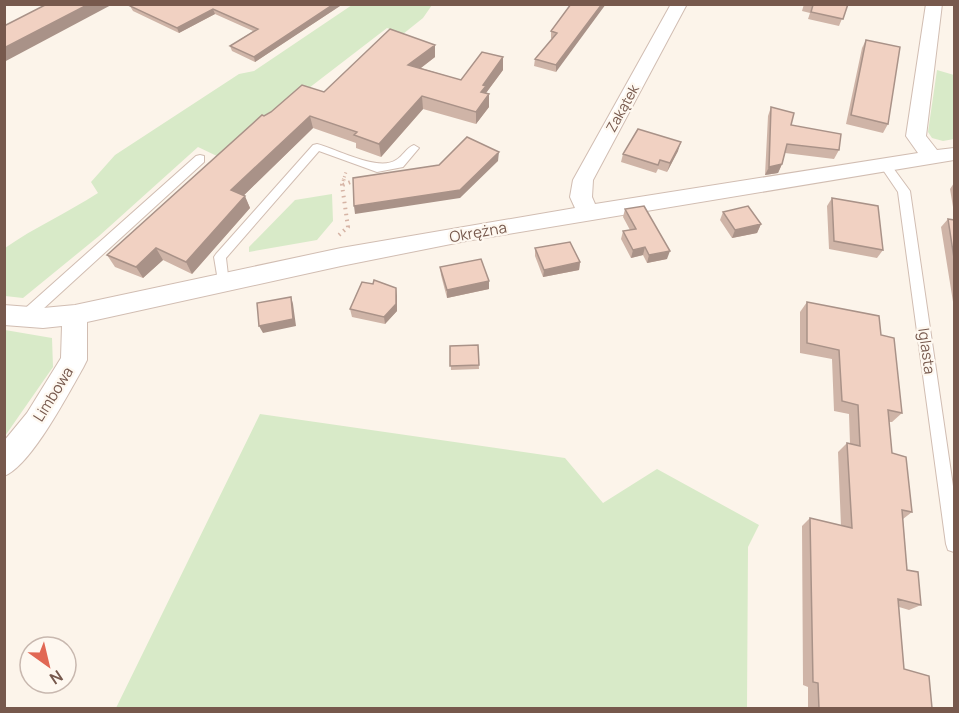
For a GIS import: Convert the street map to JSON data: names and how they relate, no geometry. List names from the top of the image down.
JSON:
{
  "streets": {
    "street": ["Zakątek", "Okrężna", "Limbowa"],
    "lane": ["Iglasta"]
  },
  "crossings": [
    ["Zakątek", "Okrężna"],
    ["Okrężna", "Iglasta"],
    ["Okrężna", "Limbowa"]
  ],
  "north": "bottom right"
}
